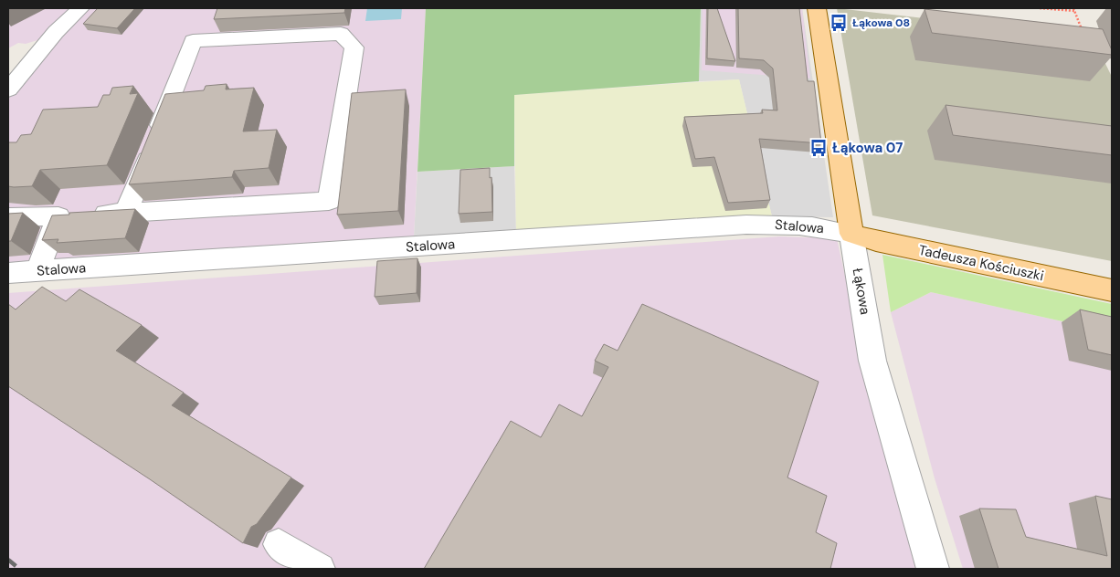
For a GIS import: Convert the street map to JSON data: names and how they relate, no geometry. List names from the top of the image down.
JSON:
{
  "streets": {
    "main road": ["Tadeusza Kościuszki", "Łąkowa"],
    "street": ["Stalowa"]
  },
  "crossings": [
    ["Stalowa", "Tadeusza Kościuszki"],
    ["Stalowa", "Łąkowa"],
    ["Tadeusza Kościuszki", "Łąkowa"]
  ],
  "places": {
    "bus stop": ["Łąkowa 08", "Łąkowa 07"]
  }
}
